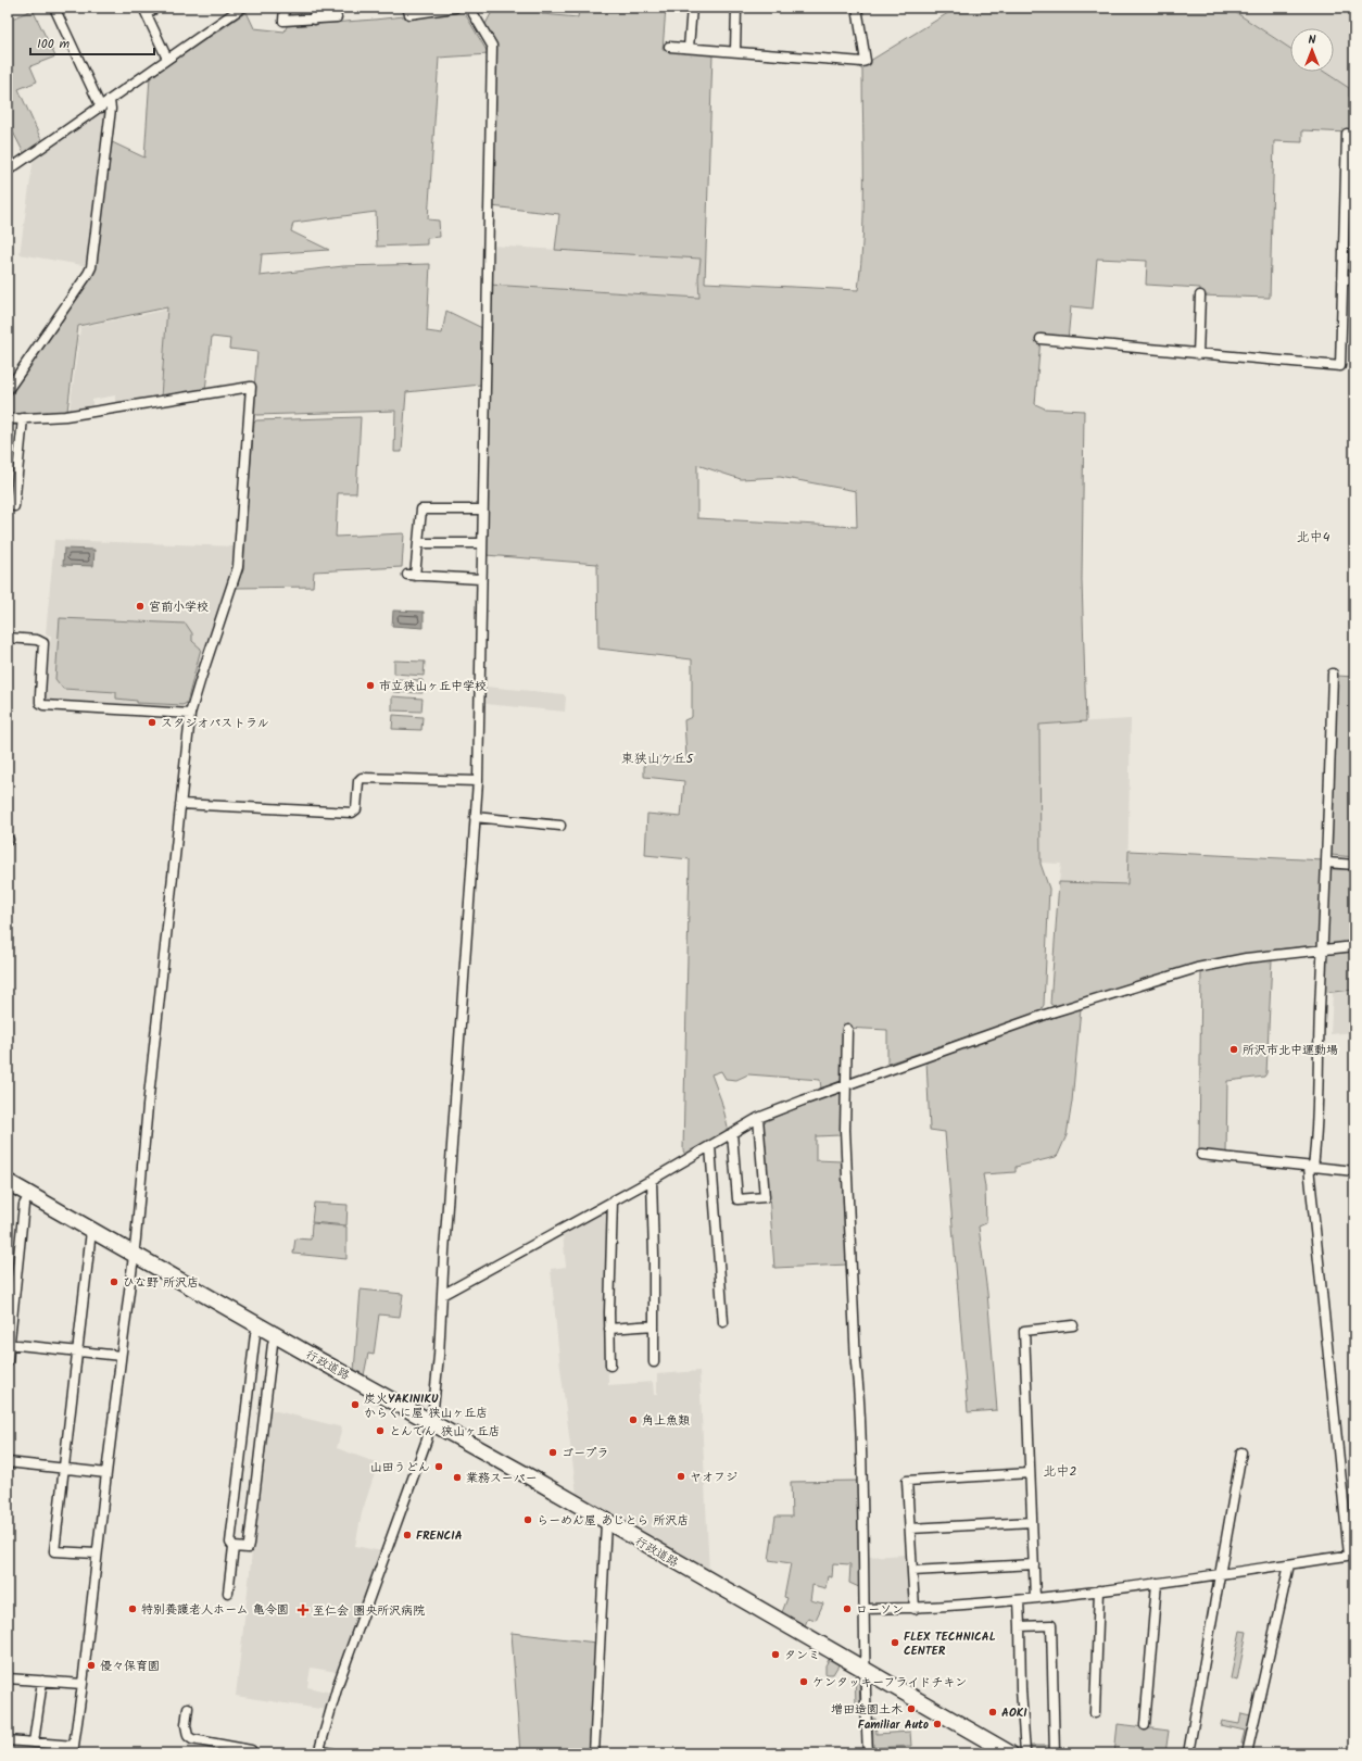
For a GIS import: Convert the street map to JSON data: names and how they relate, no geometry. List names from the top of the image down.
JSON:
{
  "streets": {
    "highway": ["行政道路"]
  },
  "districts": ["北中4", "東狭山ケ丘5", "北中2"],
  "places": {
    "other": [
      "宮前小学校",
      "市立狭山ヶ丘中学校",
      "スタジオパストラル",
      "所沢市北中運動場",
      "ひな野 所沢店",
      "炭火YAKINIKU からくに屋 狭山ヶ丘店",
      "角上魚類",
      "とんでん 狭山ヶ丘店",
      "ゴープラ",
      "山田うどん",
      "ヤオフジ",
      "業務スーパー",
      "らーめん屋 あじとら 所沢店",
      "FRENCIA",
      "特別養護老人ホーム 亀令園",
      "ローソン",
      "FLEX TECHNICAL CENTER",
      "タンミ",
      "優々保育園",
      "ケンタッキーフライドチキン",
      "増田造園土木",
      "AOKI",
      "Familiar Auto"
    ],
    "health": ["至仁会 圏央所沢病院"]
  },
  "scale_bar": "100 m",
  "north": "top"
}
